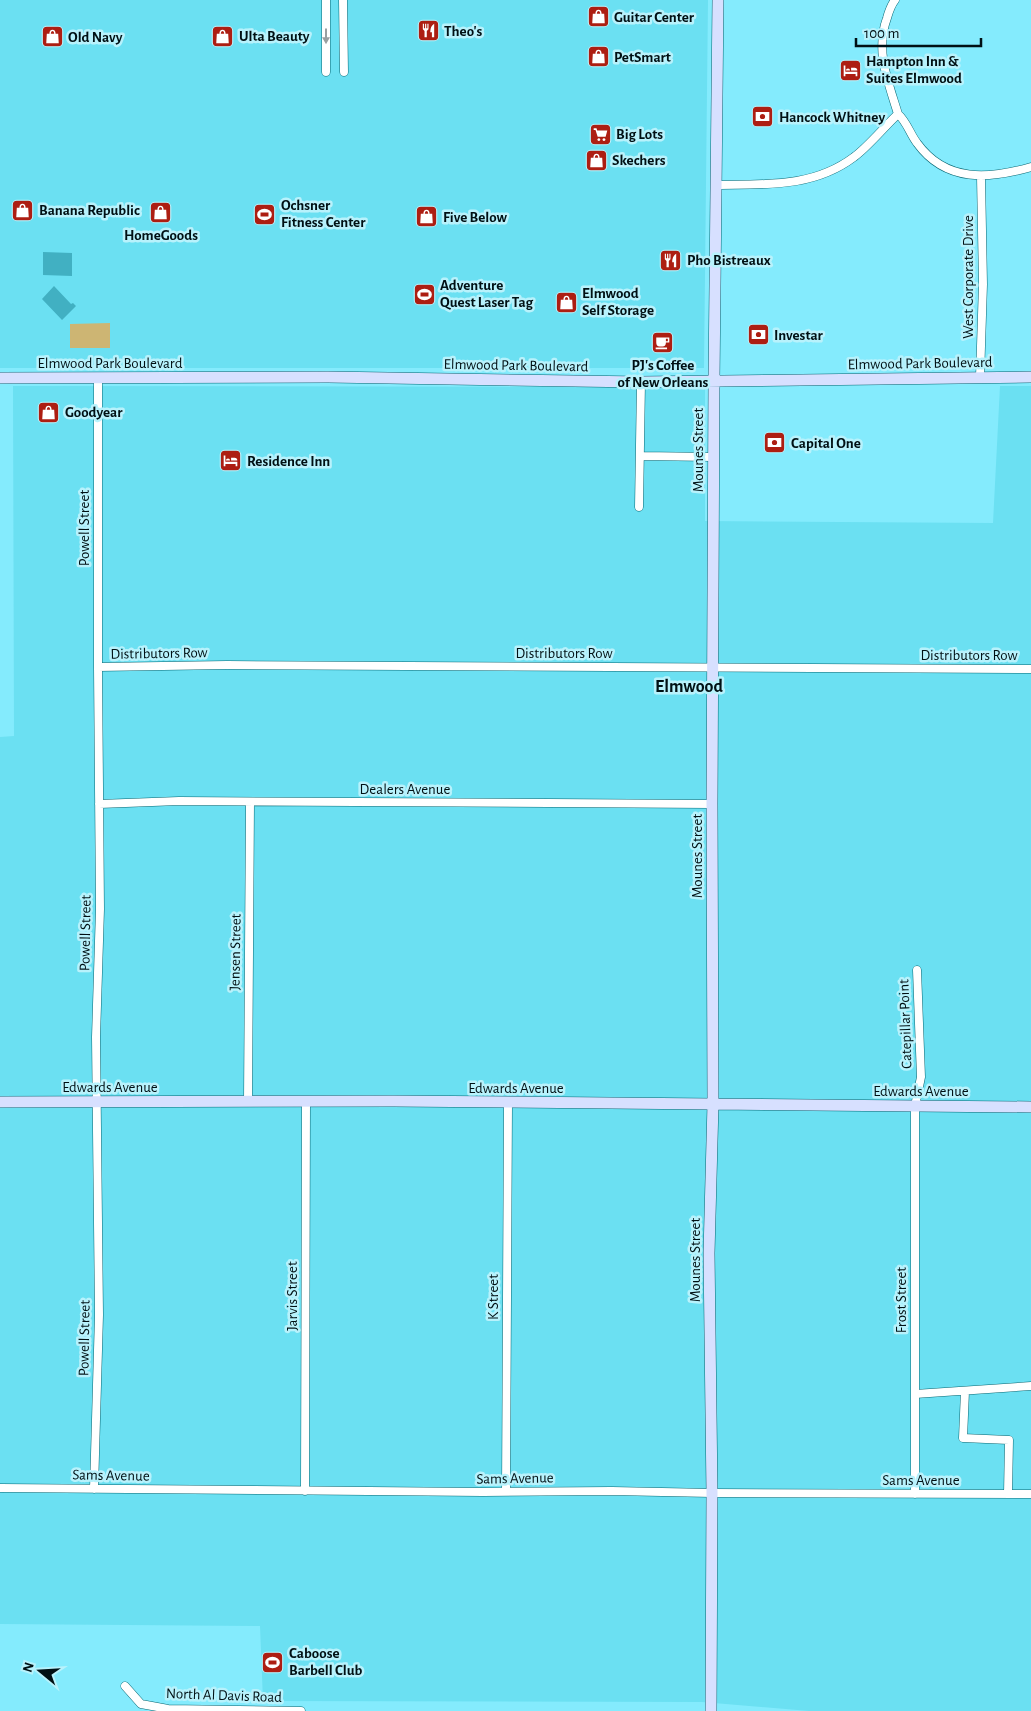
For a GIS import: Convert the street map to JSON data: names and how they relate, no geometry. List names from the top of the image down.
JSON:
{
  "streets": {
    "street": [
      "West Corporate Drive",
      "Elmwood Park Boulevard",
      "Mounes Street",
      "Powell Street",
      "Distributors Row",
      "Dealers Avenue",
      "Jensen Street",
      "Catepillar Point",
      "Edwards Avenue",
      "Jarvis Street",
      "K Street",
      "Frost Street",
      "Sams Avenue",
      "North Al Davis Road"
    ]
  },
  "crossings": [
    ["West Corporate Drive", "Elmwood Park Boulevard"],
    ["Elmwood Park Boulevard", "Mounes Street"],
    ["Elmwood Park Boulevard", "Powell Street"],
    ["Mounes Street", "Distributors Row"],
    ["Mounes Street", "Dealers Avenue"],
    ["Mounes Street", "Edwards Avenue"],
    ["Mounes Street", "Sams Avenue"],
    ["Powell Street", "Distributors Row"],
    ["Powell Street", "Dealers Avenue"],
    ["Powell Street", "Edwards Avenue"],
    ["Powell Street", "Sams Avenue"],
    ["Dealers Avenue", "Jensen Street"],
    ["Jensen Street", "Edwards Avenue"],
    ["Catepillar Point", "Edwards Avenue"],
    ["Catepillar Point", "Frost Street"],
    ["Edwards Avenue", "Jarvis Street"],
    ["Edwards Avenue", "K Street"],
    ["Edwards Avenue", "Frost Street"],
    ["Jarvis Street", "Sams Avenue"],
    ["K Street", "Sams Avenue"],
    ["Frost Street", "Sams Avenue"]
  ],
  "districts": ["Elmwood"],
  "places": {
    "shop": [
      "Guitar Center",
      "Ulta Beauty",
      "Old Navy",
      "PetSmart",
      "Skechers",
      "Banana Republic",
      "HomeGoods",
      "Five Below",
      "Elmwood Self Storage",
      "Goodyear"
    ],
    "restaurant": ["Theo's", "Pho Bistreaux"],
    "hotel": ["Hampton Inn & Suites Elmwood", "Residence Inn"],
    "bank": ["Hancock Whitney", "Investar", "Capital One"],
    "supermarket": ["Big Lots"],
    "sports": ["Ochsner Fitness Center", "Adventure Quest Laser Tag", "Caboose Barbell Club"],
    "cafe": ["PJ's Coffee of New Orleans"]
  },
  "scale_bar": "100 m",
  "north": "left"
}
